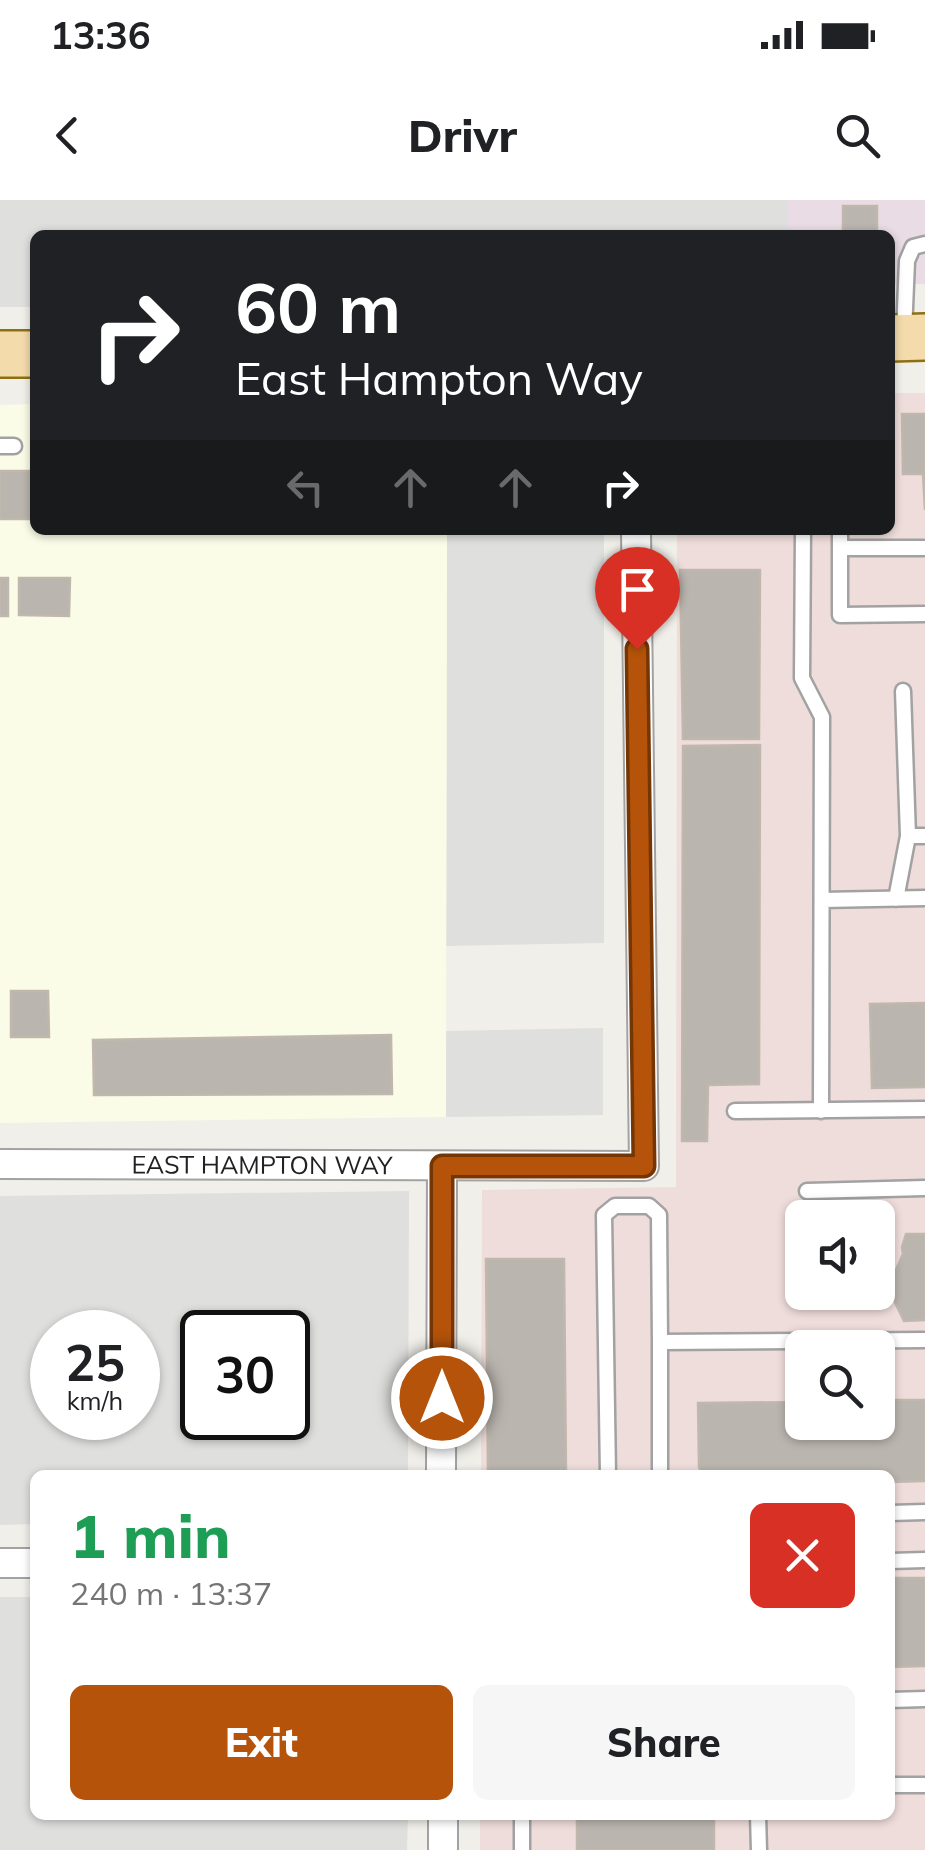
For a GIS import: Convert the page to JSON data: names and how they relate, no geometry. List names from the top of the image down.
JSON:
{
  "streets": {
    "street": ["EAST HAMPTON WAY"]
  },
  "page": {
    "status": "13:36",
    "header": "Drivr",
    "turn": ["60 m", "East Hampton Way"],
    "speed": "25 km/h",
    "limit": "30",
    "heading": ["1 min", "240 m · 13:37"],
    "buttons": ["Exit", "Share"]
  }
}
